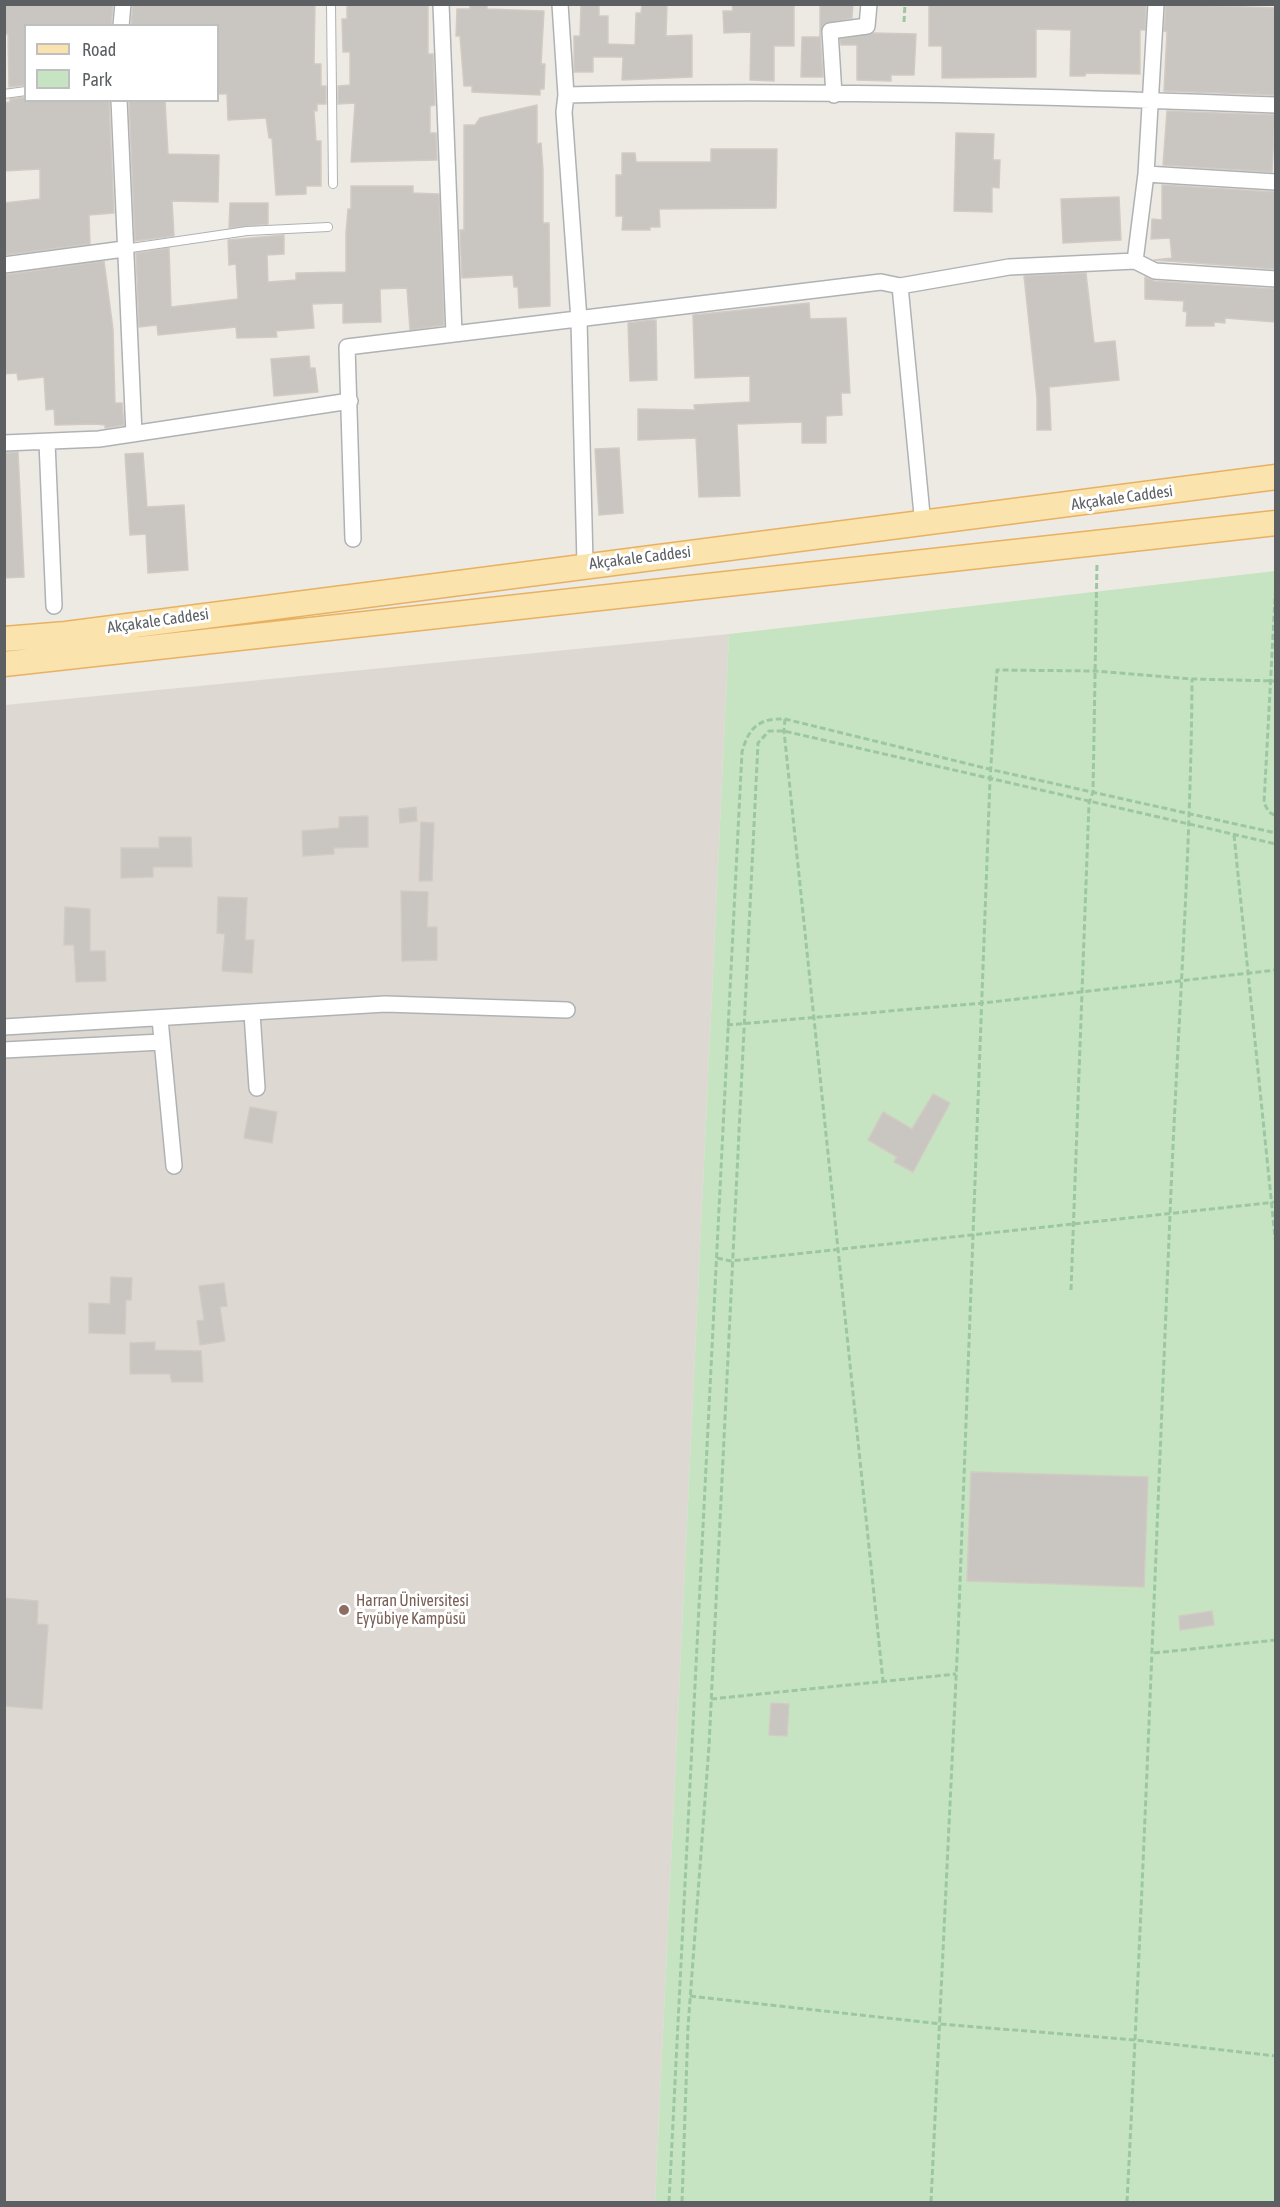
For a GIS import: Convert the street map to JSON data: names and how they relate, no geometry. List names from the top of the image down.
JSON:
{
  "streets": {
    "main road": ["Akçakale Caddesi"]
  },
  "places": ["Harran Üniversitesi Eyyübiye Kampüsü"],
  "legend": ["Road", "Park"]
}
